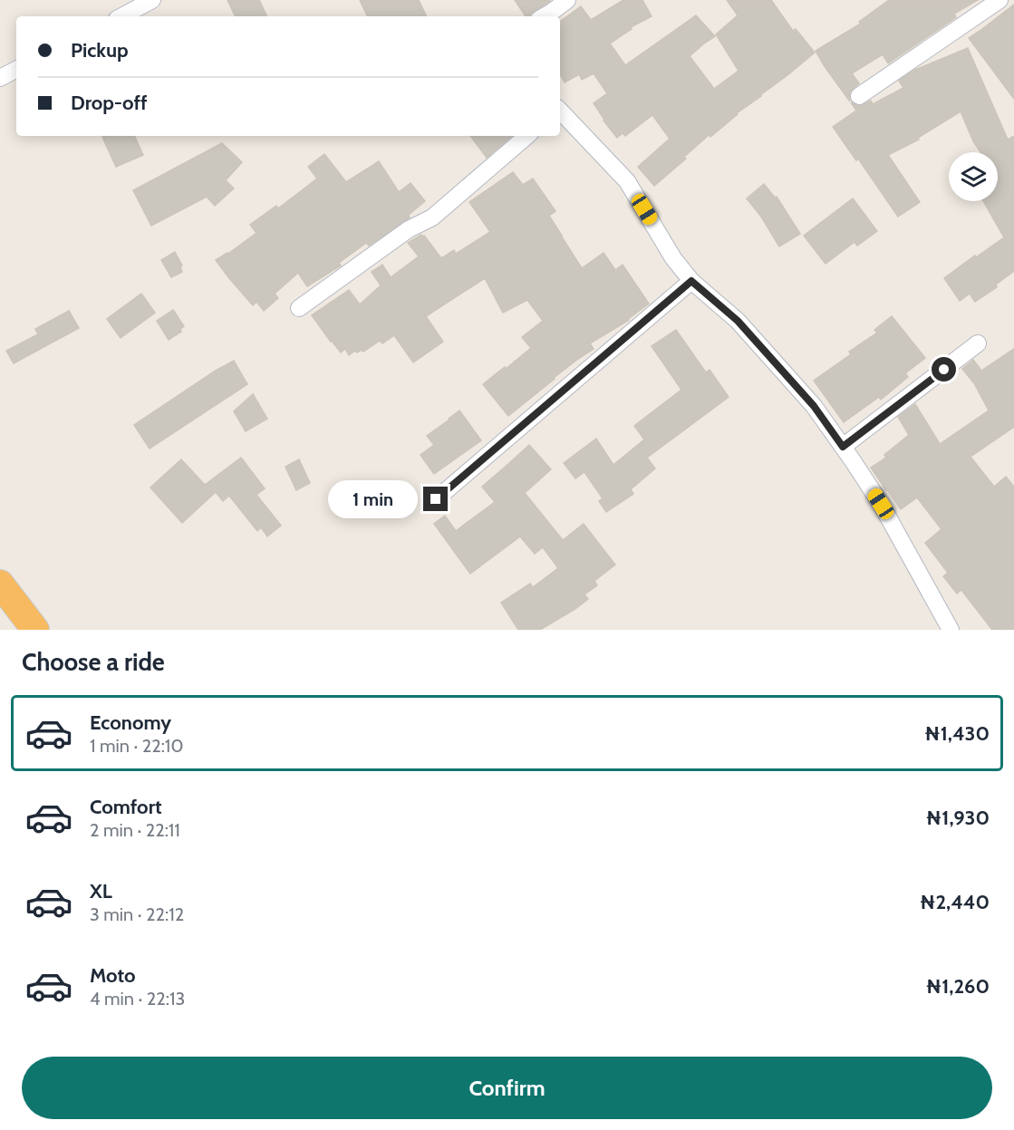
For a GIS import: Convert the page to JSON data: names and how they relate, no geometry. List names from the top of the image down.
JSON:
{
  "page": {
    "banner": ["Pickup", "Drop-off"],
    "bubble": "1 min",
    "heading": "Choose a ride",
    "list": [
      {
        "name": "Economy",
        "note": "1 min · 22:10",
        "value": "₦1,430"
      },
      {
        "name": "Comfort",
        "note": "2 min · 22:11",
        "value": "₦1,930"
      },
      {
        "name": "XL",
        "note": "3 min · 22:12",
        "value": "₦2,440"
      },
      {
        "name": "Moto",
        "note": "4 min · 22:13",
        "value": "₦1,260"
      }
    ],
    "buttons": "Confirm"
  }
}
